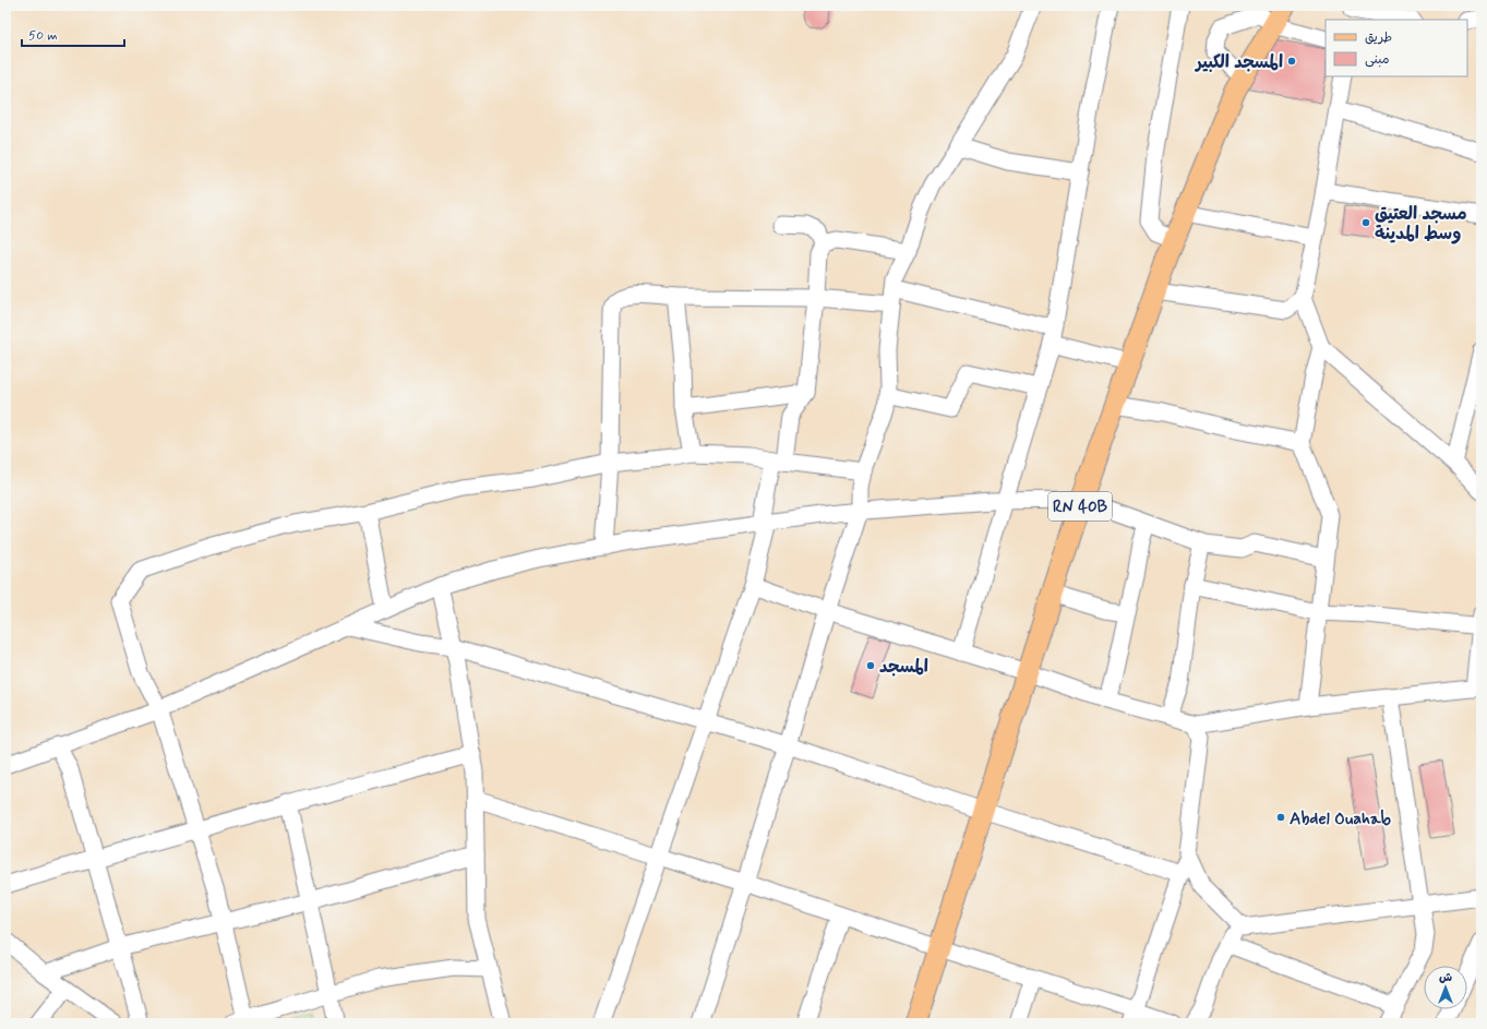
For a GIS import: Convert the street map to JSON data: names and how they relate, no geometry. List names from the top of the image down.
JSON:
{
  "streets": {
    "main road": ["RN 40B"]
  },
  "places": [
    "المسجد الكبير",
    "مسجد العتيق وسط المدينة",
    "المسجد",
    "Abdel Ouahab"
  ],
  "legend": ["طريق", "مبنى"],
  "scale_bar": "50 m",
  "north": "top"
}
